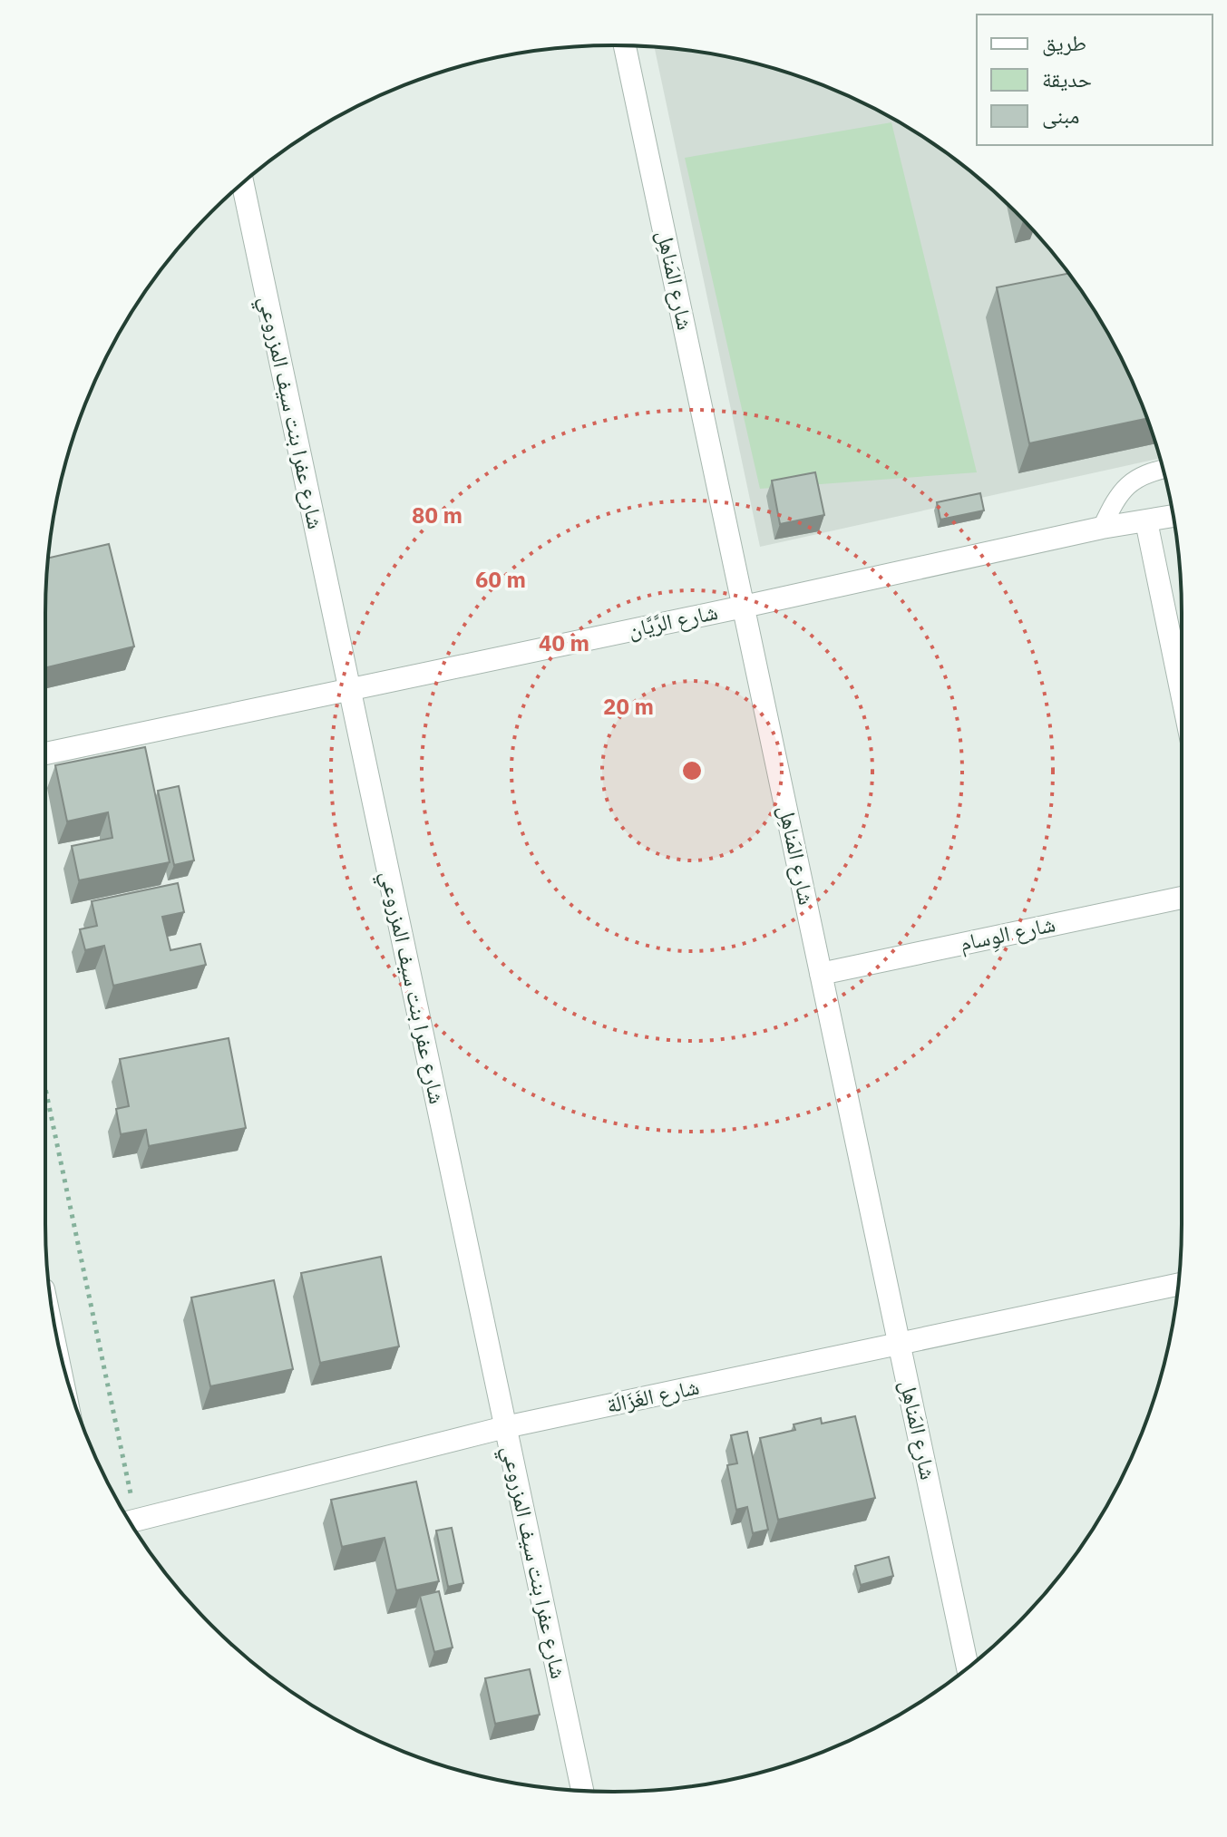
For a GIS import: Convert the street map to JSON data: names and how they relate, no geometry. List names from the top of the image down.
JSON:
{
  "streets": {
    "street": [
      "شارع المَناهِل",
      "شارع عفرا بنت سيف المزروعي",
      "شارع الرَّيَّان",
      "شارع الوِسام",
      "شارع الغَزَالَة"
    ]
  },
  "crossings": [
    ["شارع المَناهِل", "شارع الرَّيَّان"],
    ["شارع المَناهِل", "شارع الوِسام"],
    ["شارع المَناهِل", "شارع الغَزَالَة"],
    ["شارع عفرا بنت سيف المزروعي", "شارع الرَّيَّان"],
    ["شارع عفرا بنت سيف المزروعي", "شارع الغَزَالَة"]
  ],
  "legend": ["طريق", "حديقة", "مبنى"],
  "rings": [
    "80 m",
    "60 m",
    "40 m",
    "20 m"
  ]
}
